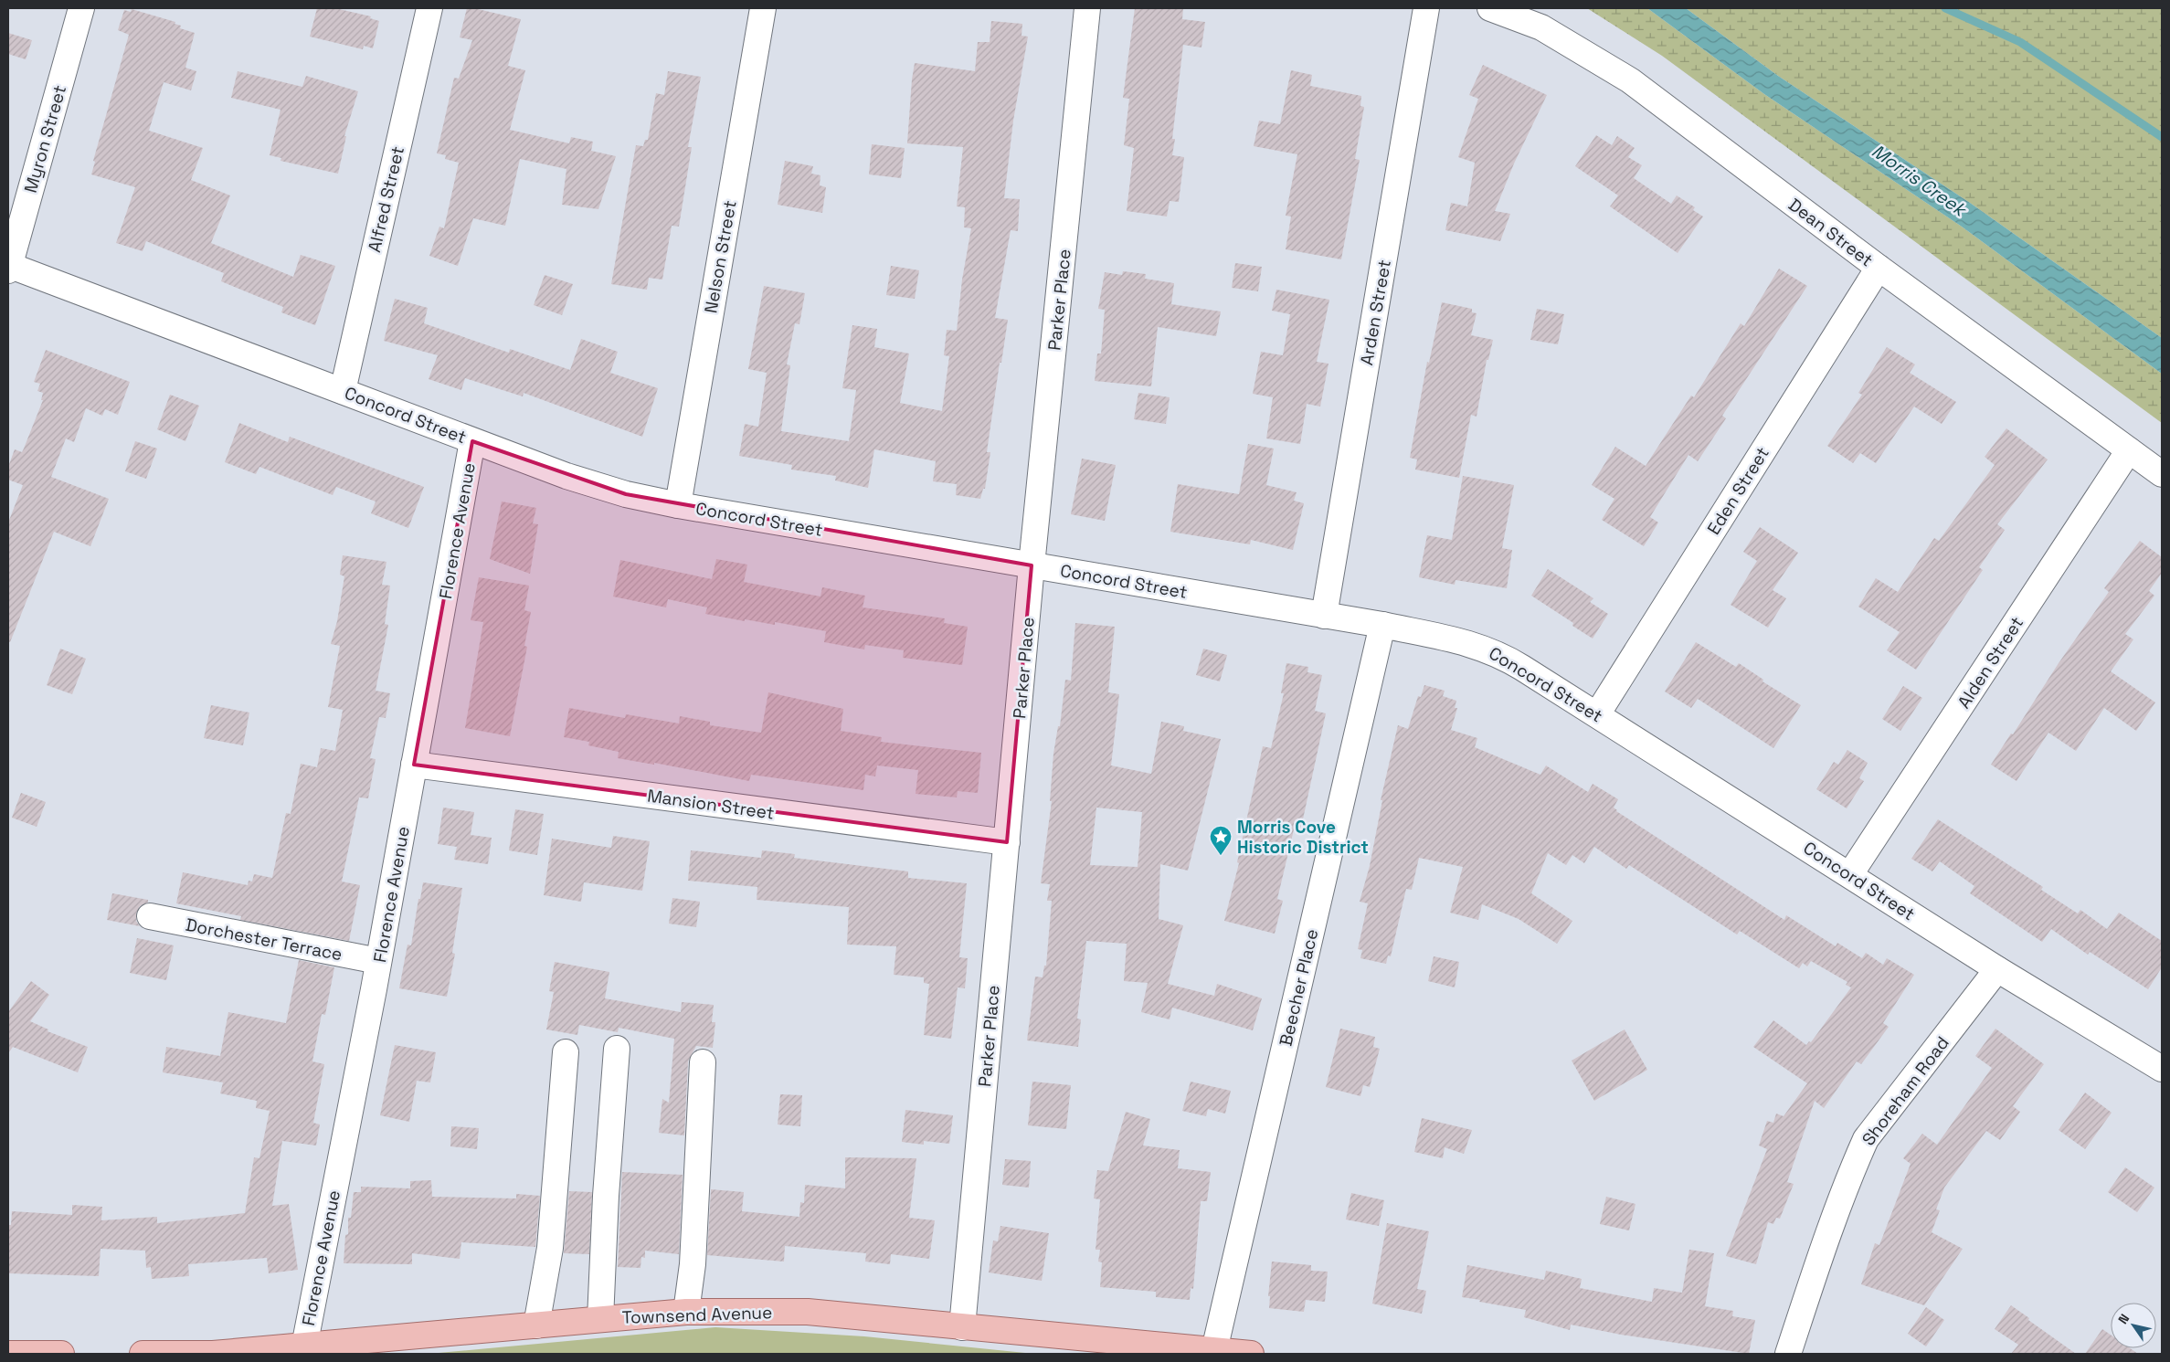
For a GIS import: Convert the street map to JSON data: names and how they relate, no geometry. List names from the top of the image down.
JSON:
{
  "streets": {
    "main road": ["Townsend Avenue"],
    "street": [
      "Myron Street",
      "Alfred Street",
      "Dean Street",
      "Nelson Street",
      "Parker Place",
      "Arden Street",
      "Concord Street",
      "Eden Street",
      "Florence Avenue",
      "Alden Street",
      "Mansion Street",
      "Dorchester Terrace",
      "Beecher Place",
      "Shoreham Road"
    ]
  },
  "crossings": [
    ["Myron Street", "Concord Street"],
    ["Alfred Street", "Concord Street"],
    ["Dean Street", "Eden Street"],
    ["Dean Street", "Alden Street"],
    ["Nelson Street", "Concord Street"],
    ["Parker Place", "Concord Street"],
    ["Parker Place", "Mansion Street"],
    ["Parker Place", "Townsend Avenue"],
    ["Arden Street", "Concord Street"],
    ["Concord Street", "Eden Street"],
    ["Concord Street", "Florence Avenue"],
    ["Concord Street", "Alden Street"],
    ["Concord Street", "Beecher Place"],
    ["Concord Street", "Shoreham Road"],
    ["Florence Avenue", "Mansion Street"],
    ["Florence Avenue", "Dorchester Terrace"],
    ["Florence Avenue", "Townsend Avenue"],
    ["Beecher Place", "Townsend Avenue"]
  ],
  "water": ["Morris Creek"],
  "places": {
    "place": ["Morris Cove Historic District"]
  },
  "north": "top left"
}
